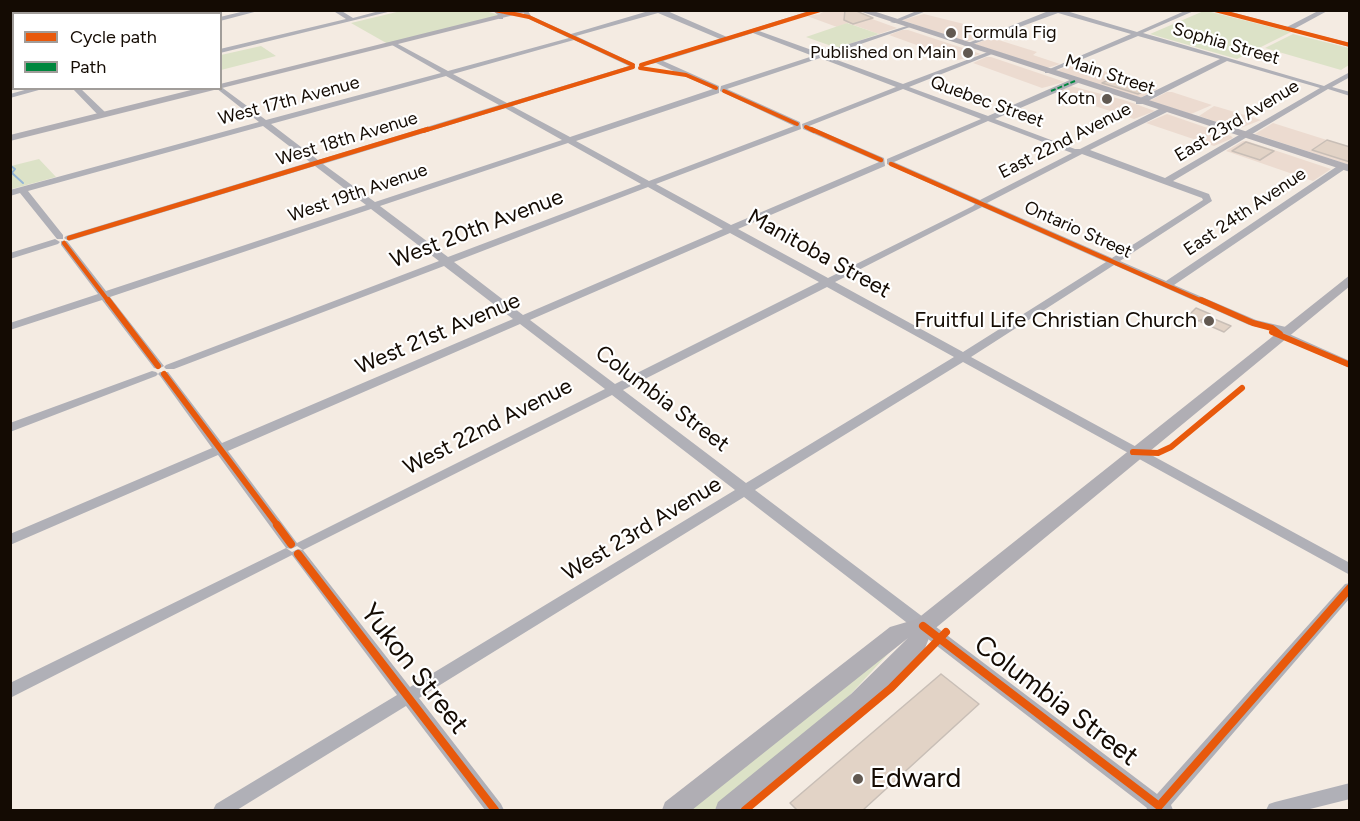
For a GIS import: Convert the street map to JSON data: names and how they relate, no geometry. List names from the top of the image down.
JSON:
{
  "streets": {
    "main road": ["Main Street"],
    "street": [
      "Sophia Street",
      "West 17th Avenue",
      "Quebec Street",
      "East 23rd Avenue",
      "West 18th Avenue",
      "East 22nd Avenue",
      "West 19th Avenue",
      "East 24th Avenue",
      "West 20th Avenue",
      "Ontario Street",
      "Manitoba Street",
      "West 21st Avenue",
      "Columbia Street",
      "West 22nd Avenue",
      "West 23rd Avenue",
      "Yukon Street"
    ]
  },
  "crossings": [
    ["Sophia Street", "East 23rd Avenue"],
    ["Sophia Street", "East 22nd Avenue"],
    ["Main Street", "East 23rd Avenue"],
    ["Main Street", "East 22nd Avenue"],
    ["Main Street", "West 19th Avenue"],
    ["Main Street", "East 24th Avenue"],
    ["Main Street", "West 20th Avenue"],
    ["Main Street", "West 21st Avenue"],
    ["West 17th Avenue", "Ontario Street"],
    ["West 17th Avenue", "Manitoba Street"],
    ["West 17th Avenue", "Columbia Street"],
    ["West 17th Avenue", "Yukon Street"],
    ["Quebec Street", "East 23rd Avenue"],
    ["Quebec Street", "West 18th Avenue"],
    ["Quebec Street", "East 22nd Avenue"],
    ["Quebec Street", "West 19th Avenue"],
    ["Quebec Street", "West 20th Avenue"],
    ["Quebec Street", "Ontario Street"],
    ["Quebec Street", "West 21st Avenue"],
    ["Quebec Street", "West 23rd Avenue"],
    ["West 18th Avenue", "Ontario Street"],
    ["West 18th Avenue", "Manitoba Street"],
    ["West 18th Avenue", "Columbia Street"],
    ["West 18th Avenue", "Yukon Street"],
    ["East 22nd Avenue", "Ontario Street"],
    ["East 22nd Avenue", "West 22nd Avenue"],
    ["West 19th Avenue", "Ontario Street"],
    ["West 19th Avenue", "Manitoba Street"],
    ["West 19th Avenue", "Columbia Street"],
    ["West 19th Avenue", "Yukon Street"],
    ["East 24th Avenue", "Ontario Street"],
    ["West 20th Avenue", "Ontario Street"],
    ["West 20th Avenue", "Manitoba Street"],
    ["West 20th Avenue", "Columbia Street"],
    ["West 20th Avenue", "Yukon Street"],
    ["Ontario Street", "West 21st Avenue"],
    ["Ontario Street", "West 22nd Avenue"],
    ["Ontario Street", "West 23rd Avenue"],
    ["Manitoba Street", "West 21st Avenue"],
    ["Manitoba Street", "West 22nd Avenue"],
    ["Manitoba Street", "West 23rd Avenue"],
    ["West 21st Avenue", "Columbia Street"],
    ["West 21st Avenue", "Yukon Street"],
    ["Columbia Street", "West 22nd Avenue"],
    ["Columbia Street", "West 23rd Avenue"],
    ["West 22nd Avenue", "Yukon Street"],
    ["West 23rd Avenue", "Yukon Street"]
  ],
  "places": [
    "Formula Fig",
    "Published on Main",
    "Kotn",
    "Fruitful Life Christian Church",
    "Edward"
  ],
  "legend": ["Cycle path", "Path"]
}
